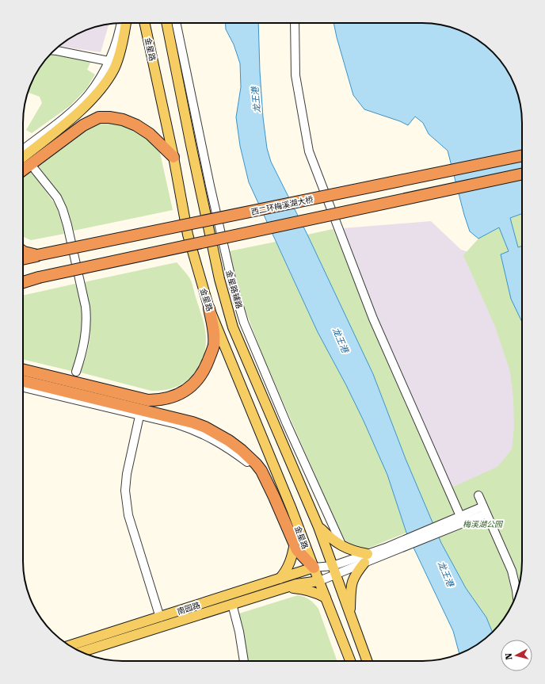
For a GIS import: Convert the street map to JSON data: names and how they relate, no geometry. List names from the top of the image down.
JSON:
{
  "streets": {
    "highway": ["西二环梅溪湖大桥"],
    "main road": ["金星路", "南园路"],
    "street": ["金星路辅路"]
  },
  "crossings": [
    ["金星路", "南园路"]
  ],
  "water": ["龙王港"],
  "parks": ["梅溪湖公园"],
  "north": "left"
}
